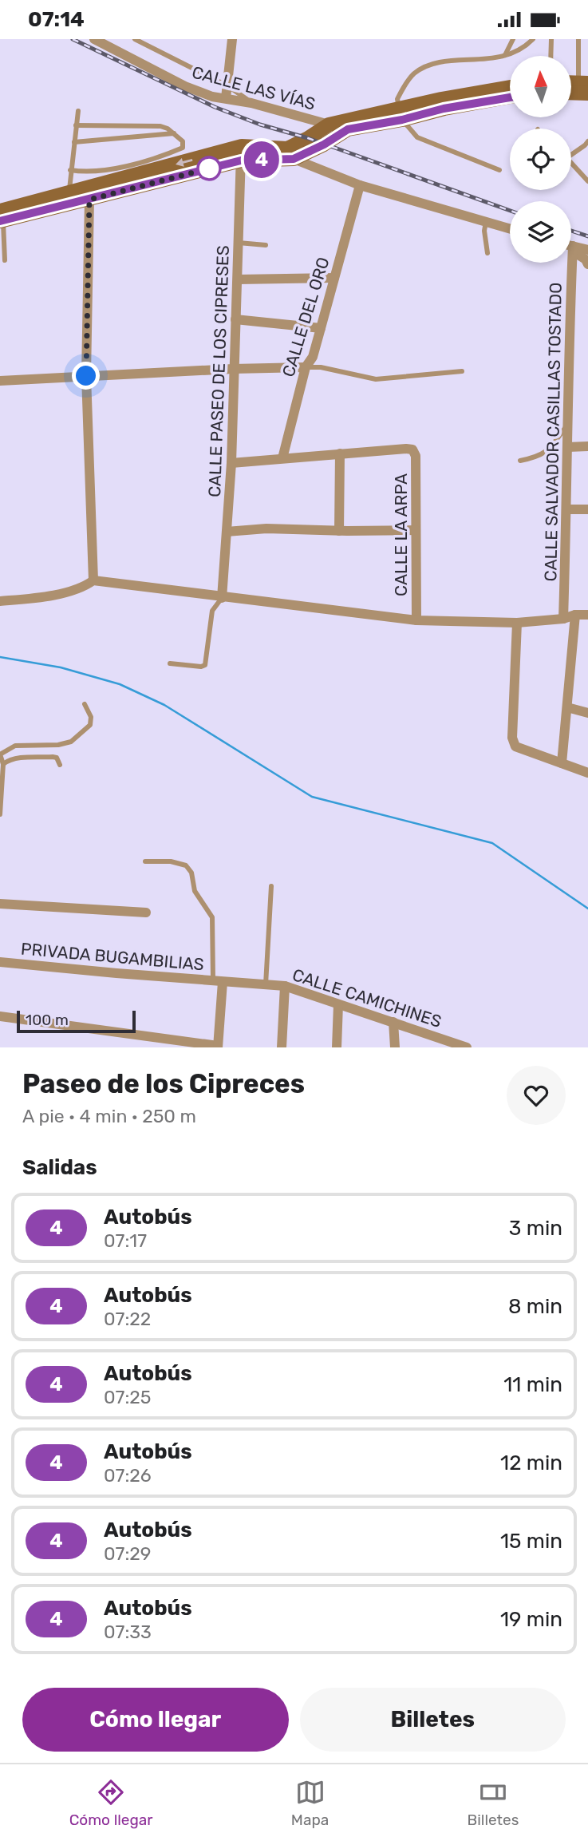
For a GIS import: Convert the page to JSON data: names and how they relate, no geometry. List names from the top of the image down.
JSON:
{
  "streets": {
    "street": [
      "CALLE LAS VÍAS",
      "CALLE DEL ORO",
      "CALLE PASEO DE LOS CIPRESES",
      "CALLE SALVADOR CASILLAS TOSTADO",
      "CALLE LA ARPA",
      "PRIVADA BUGAMBILIAS",
      "CALLE CAMICHINES"
    ]
  },
  "crossings": [
    ["PRIVADA BUGAMBILIAS", "CALLE CAMICHINES"]
  ],
  "lines": ["bus line 4"],
  "scale_bar": "100 m",
  "north": "top",
  "page": {
    "status": "07:14",
    "on_map": "4",
    "scale": "100 m",
    "heading": [
      ["Paseo de los Cipreces", "A pie · 4 min · 250 m"],
      "Salidas"
    ],
    "list": [
      {
        "mark": "4",
        "name": "Autobús",
        "note": "07:17",
        "value": "3 min"
      },
      {
        "mark": "4",
        "name": "Autobús",
        "note": "07:22",
        "value": "8 min"
      },
      {
        "mark": "4",
        "name": "Autobús",
        "note": "07:25",
        "value": "11 min"
      },
      {
        "mark": "4",
        "name": "Autobús",
        "note": "07:26",
        "value": "12 min"
      },
      {
        "mark": "4",
        "name": "Autobús",
        "note": "07:29",
        "value": "15 min"
      },
      {
        "mark": "4",
        "name": "Autobús",
        "note": "07:33",
        "value": "19 min"
      }
    ],
    "buttons": ["Cómo llegar", "Billetes"],
    "tabs": ["Cómo llegar", "Mapa", "Billetes"]
  }
}
